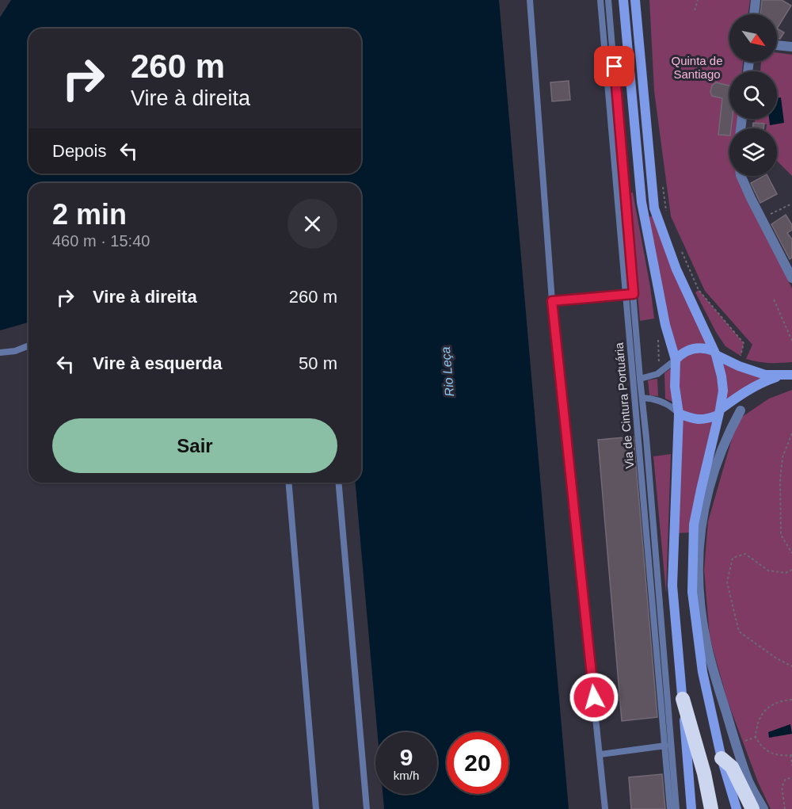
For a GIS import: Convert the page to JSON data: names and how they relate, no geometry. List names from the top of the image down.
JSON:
{
  "streets": {
    "lane": ["Via de Cintura Portuária"]
  },
  "water": ["Rio Leça"],
  "parks": ["Quinta de Santiago"],
  "north": "bottom right",
  "page": {
    "turn": ["260 m", "Vire à direita"],
    "then": "Depois",
    "heading": ["2 min", "460 m · 15:40"],
    "list": [
      {
        "name": "Vire à direita",
        "value": "260 m"
      },
      {
        "name": "Vire à esquerda",
        "value": "50 m"
      }
    ],
    "buttons": "Sair",
    "speed": "9 km/h",
    "limit": "20"
  }
}
